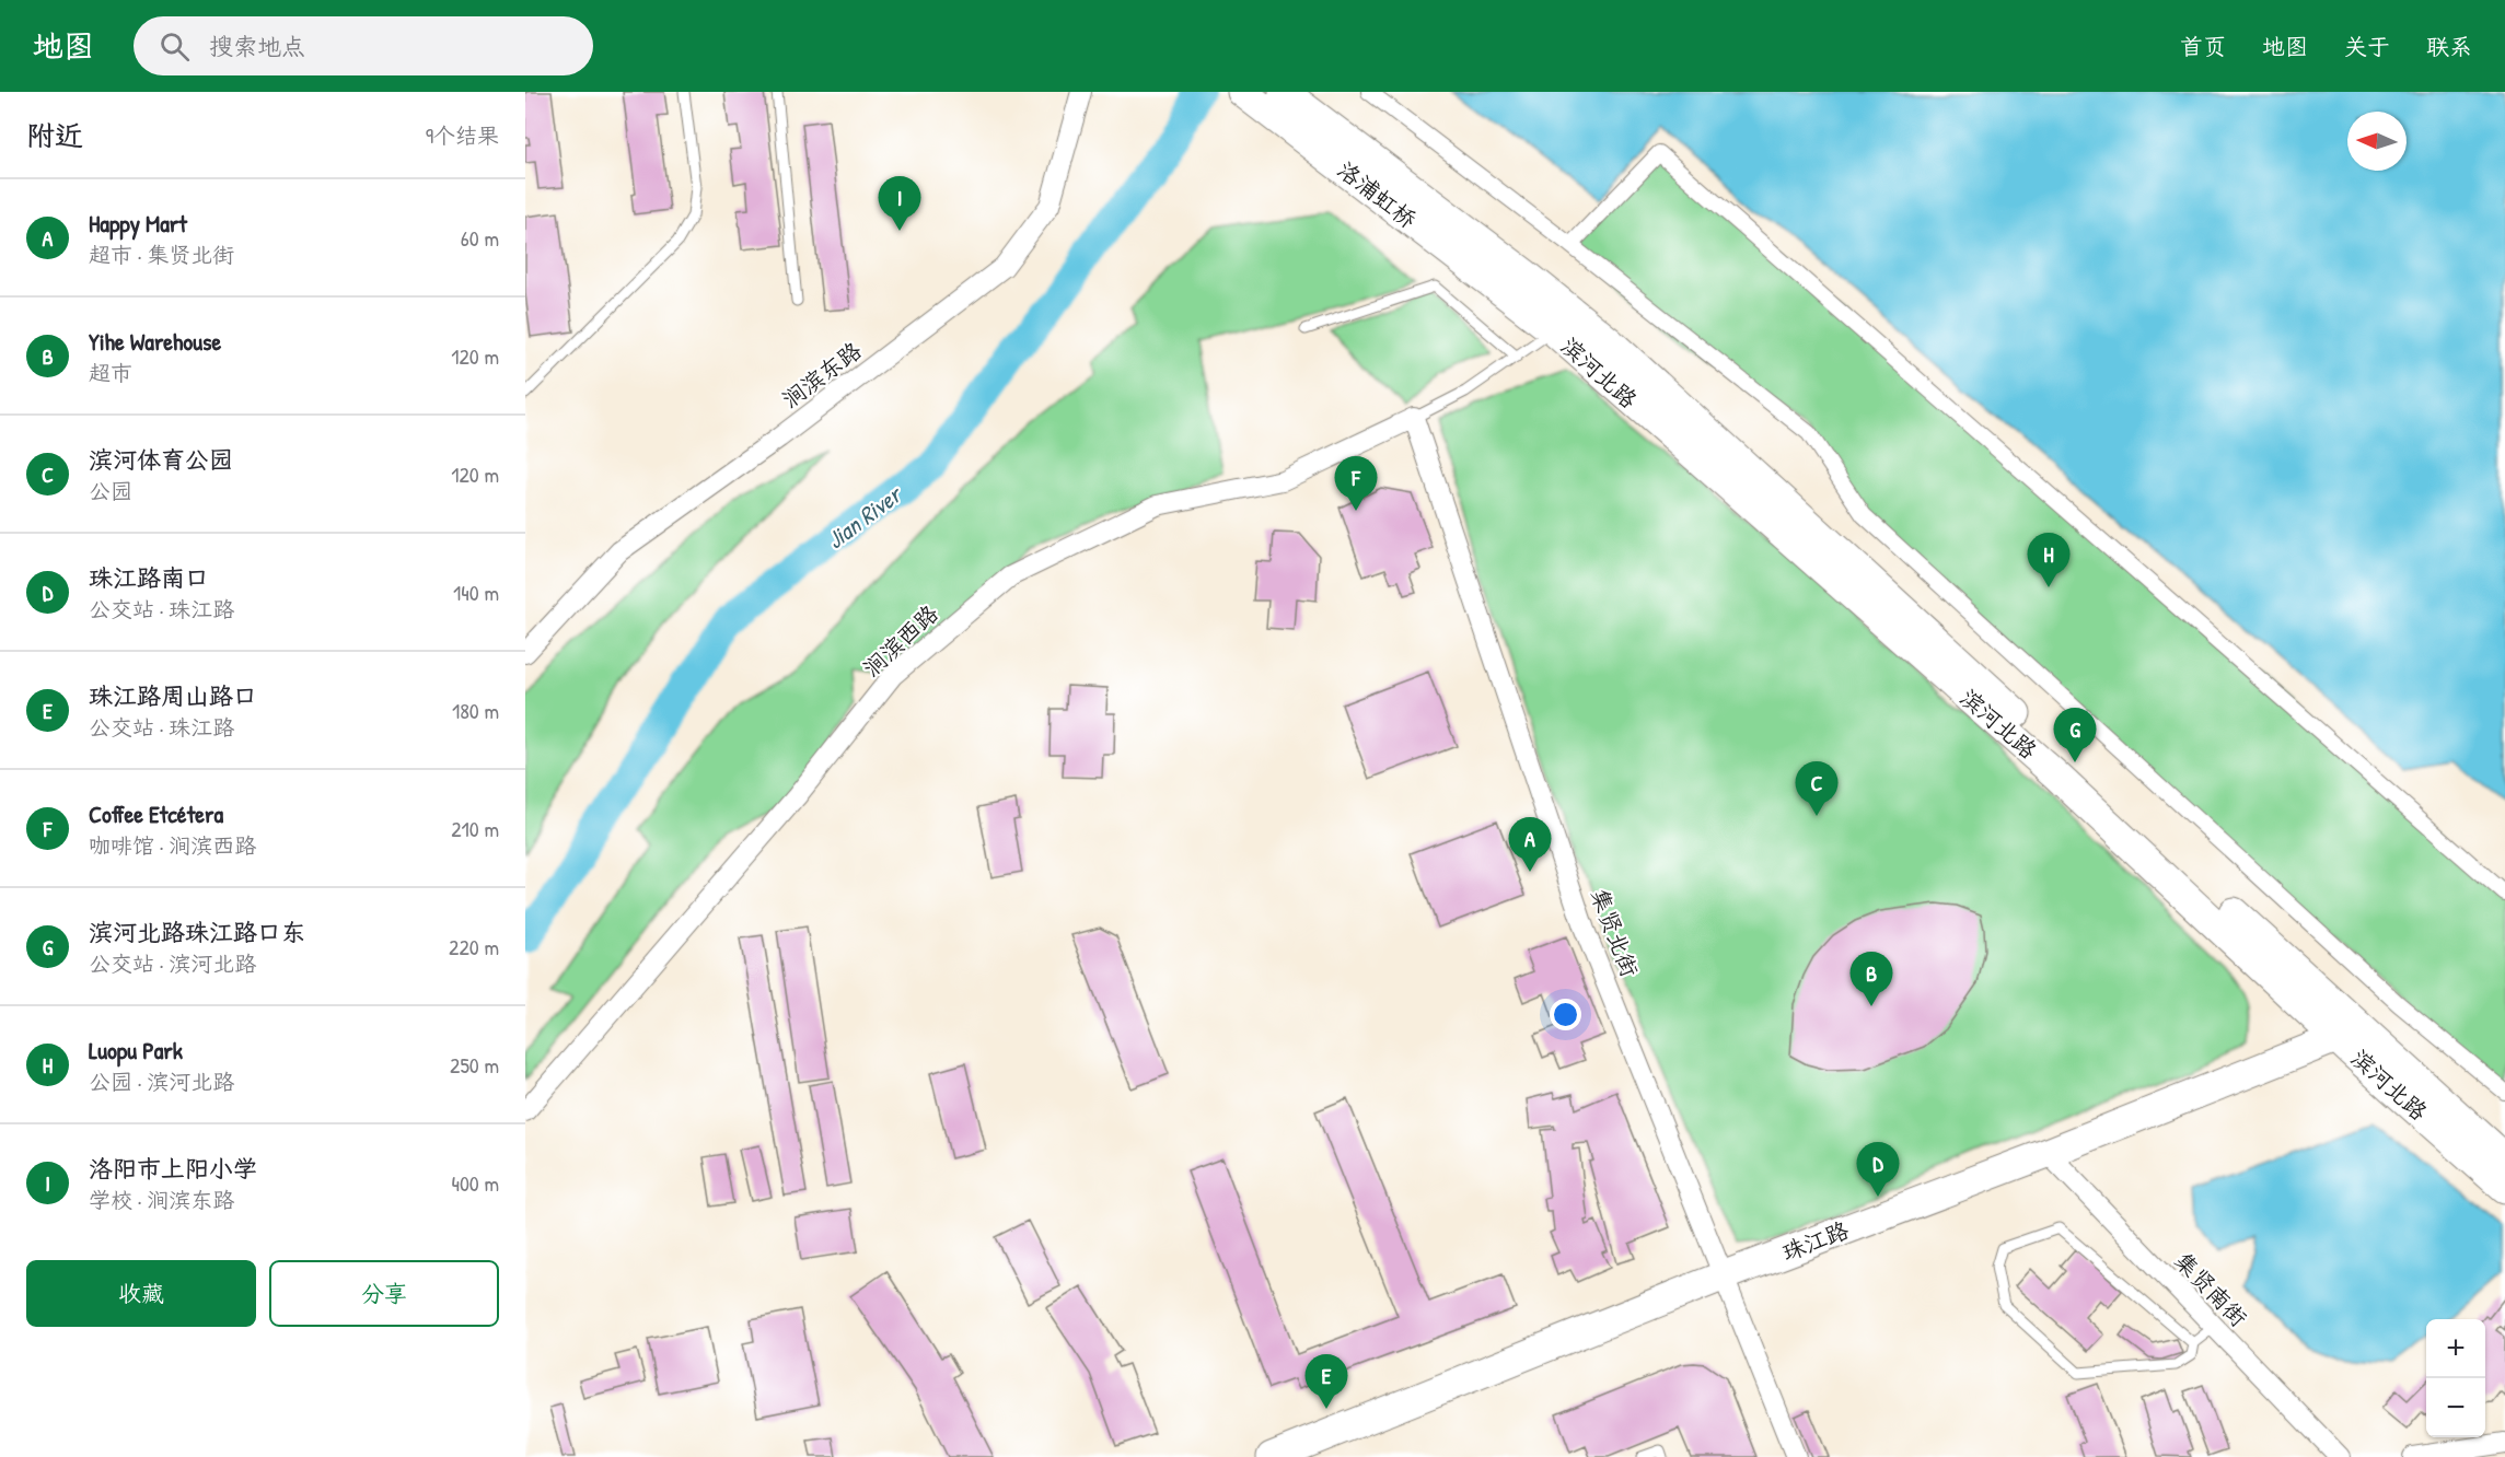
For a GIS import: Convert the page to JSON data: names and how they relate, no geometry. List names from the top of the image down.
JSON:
{
  "streets": {
    "main road": ["洛浦虹桥", "滨河北路", "珠江路"],
    "street": [
      "涧滨东路",
      "涧滨西路",
      "集贤北街",
      "集贤南街"
    ]
  },
  "crossings": [
    ["洛浦虹桥", "滨河北路"],
    ["滨河北路", "珠江路"],
    ["涧滨西路", "集贤北街"],
    ["集贤北街", "珠江路"],
    ["珠江路", "集贤南街"]
  ],
  "water": ["Jian River"],
  "north": "left",
  "page": {
    "header": "地图",
    "search": "搜索地点",
    "nav": [
      "首页",
      "地图",
      "关于",
      "联系"
    ],
    "heading": ["附近", "9个结果"],
    "pins": [
      "I",
      "F",
      "H",
      "G",
      "C",
      "A",
      "B",
      "D",
      "E"
    ],
    "list": [
      {
        "mark": "A",
        "name": "Happy Mart",
        "note": "超市 · 集贤北街",
        "value": "60 m"
      },
      {
        "mark": "B",
        "name": "Yihe Warehouse",
        "note": "超市",
        "value": "120 m"
      },
      {
        "mark": "C",
        "name": "滨河体育公园",
        "note": "公园",
        "value": "120 m"
      },
      {
        "mark": "D",
        "name": "珠江路南口",
        "note": "公交站 · 珠江路",
        "value": "140 m"
      },
      {
        "mark": "E",
        "name": "珠江路周山路口",
        "note": "公交站 · 珠江路",
        "value": "180 m"
      },
      {
        "mark": "F",
        "name": "Coffee Etcétera",
        "note": "咖啡馆 · 涧滨西路",
        "value": "210 m"
      },
      {
        "mark": "G",
        "name": "滨河北路珠江路口东",
        "note": "公交站 · 滨河北路",
        "value": "220 m"
      },
      {
        "mark": "H",
        "name": "Luopu Park",
        "note": "公园 · 滨河北路",
        "value": "250 m"
      },
      {
        "mark": "I",
        "name": "洛阳市上阳小学",
        "note": "学校 · 涧滨东路",
        "value": "400 m"
      }
    ],
    "buttons": ["收藏", "分享"],
    "map_buttons": ["+", "−"]
  }
}
